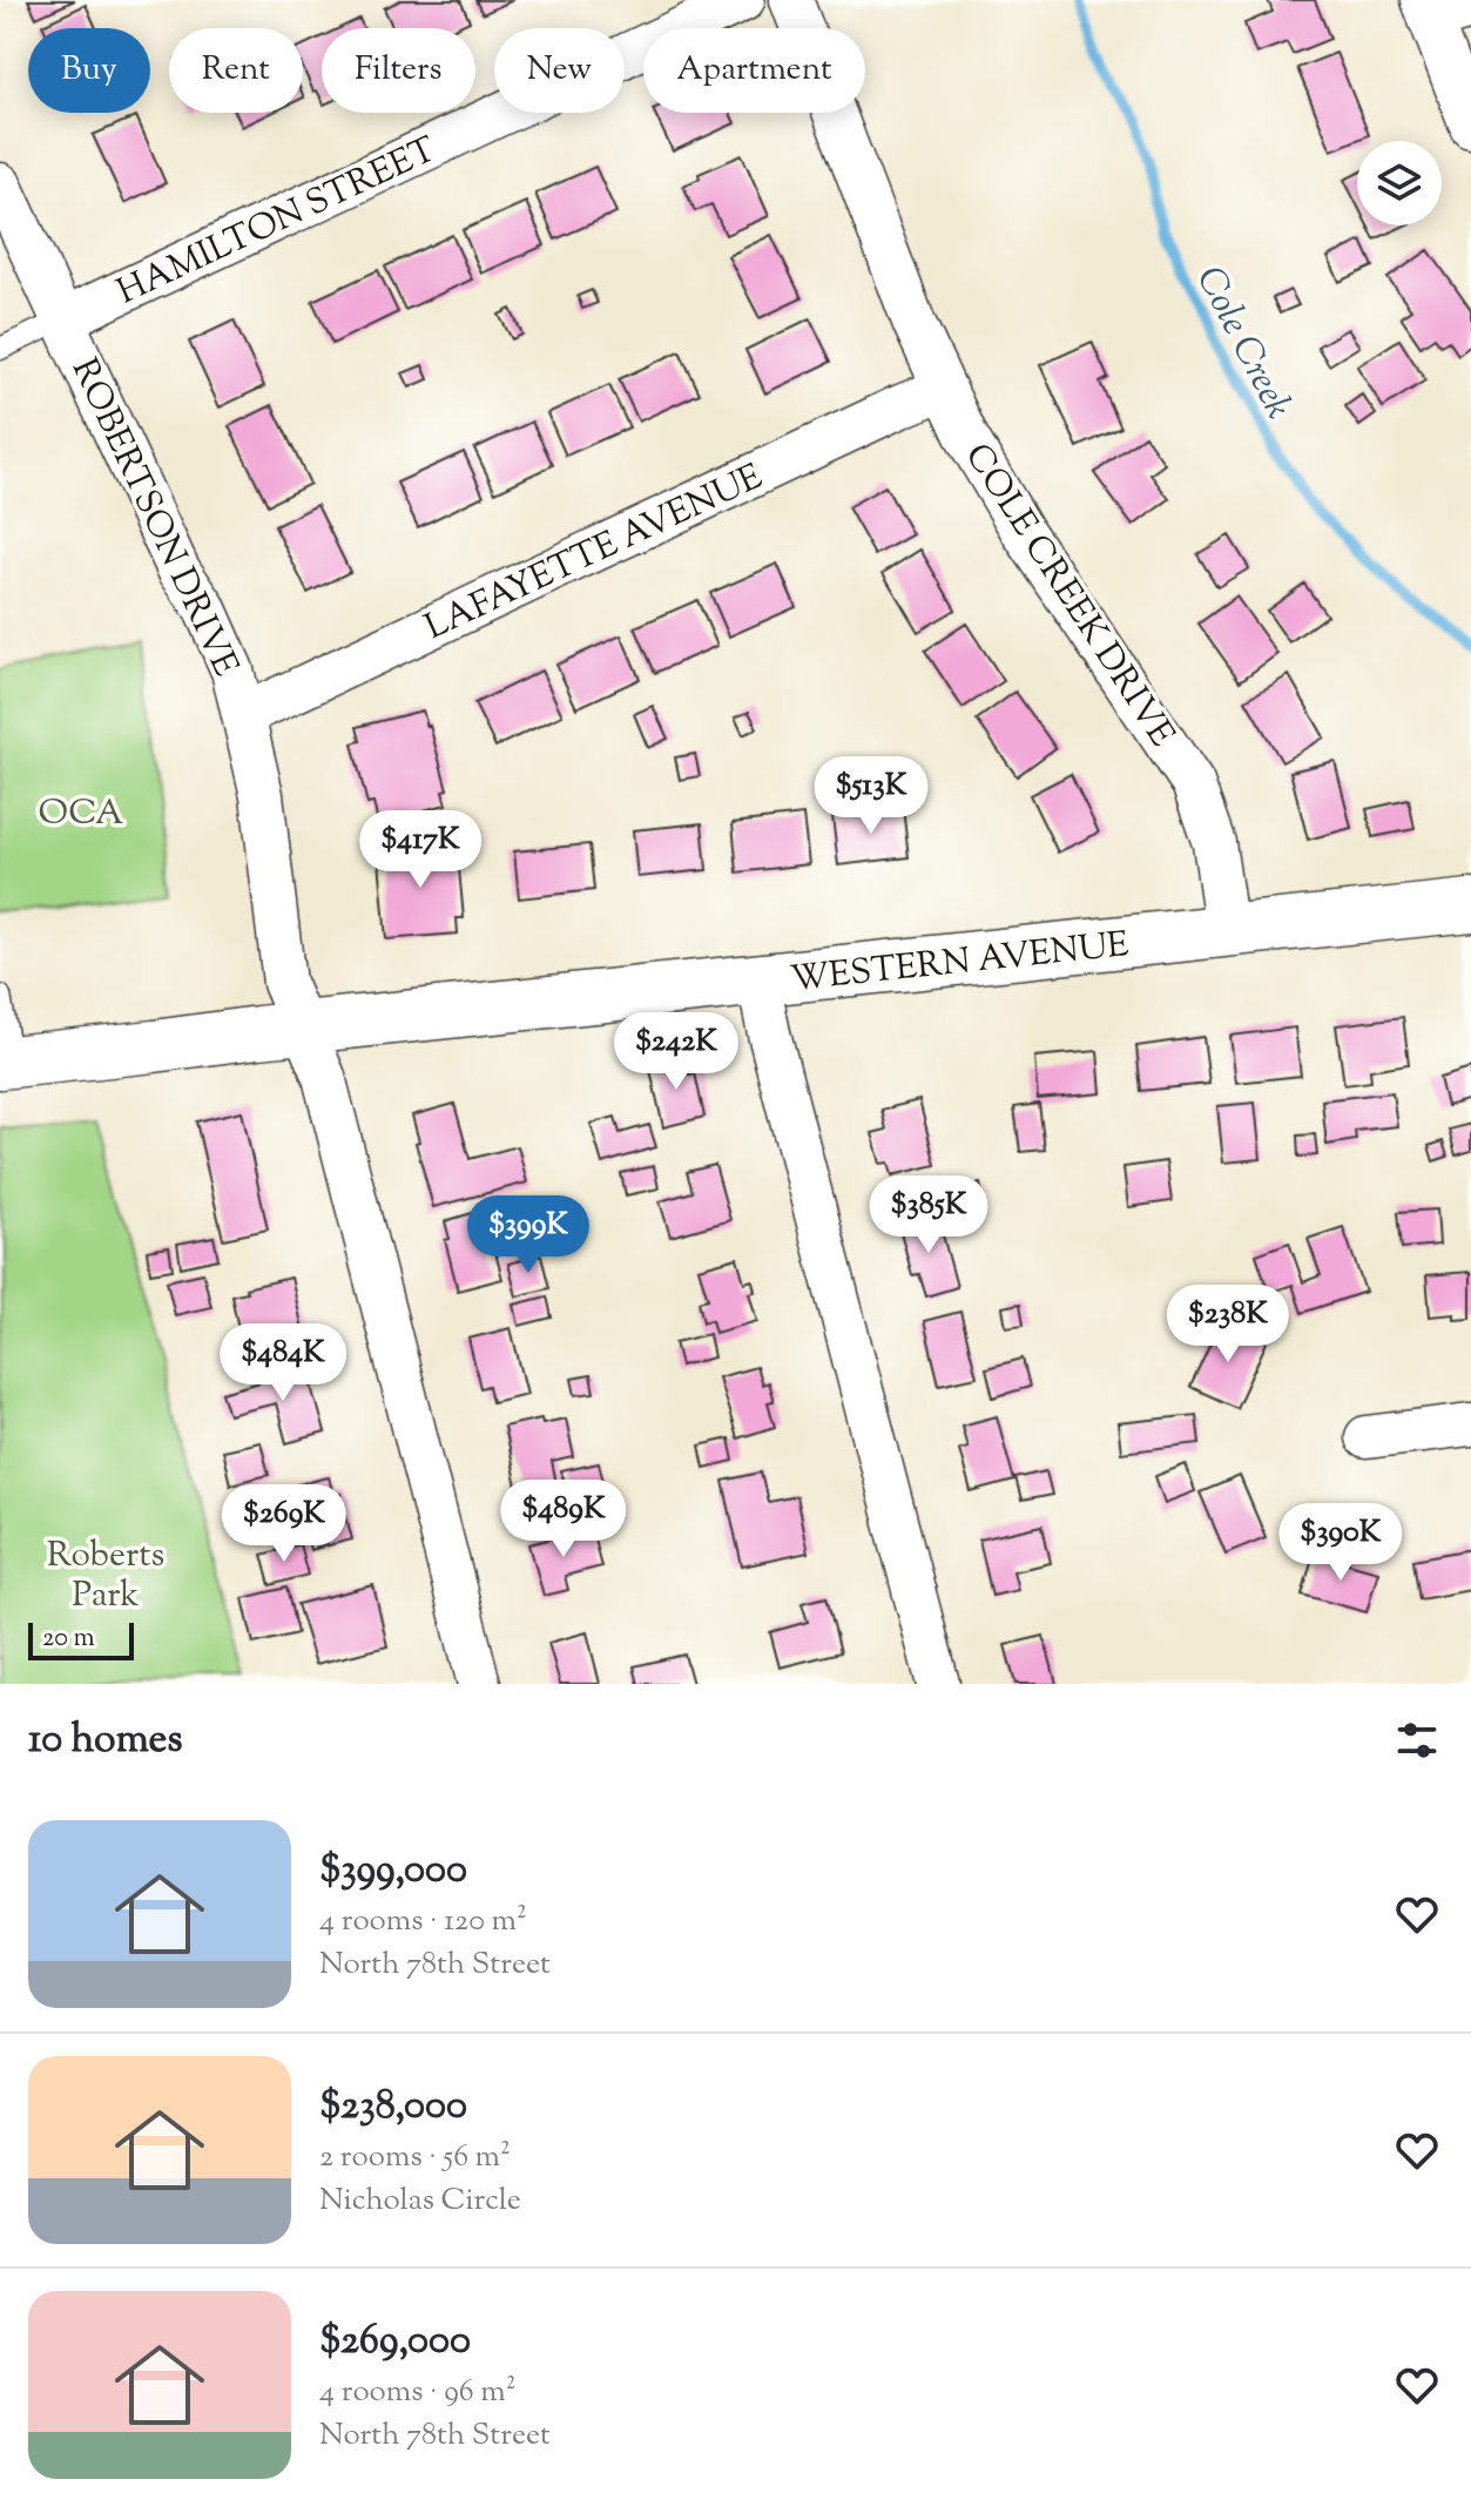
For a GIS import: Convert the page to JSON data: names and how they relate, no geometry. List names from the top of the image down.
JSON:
{
  "streets": {
    "street": [
      "HAMILTON STREET",
      "ROBERTSON DRIVE",
      "LAFAYETTE AVENUE",
      "COLE CREEK DRIVE",
      "WESTERN AVENUE"
    ]
  },
  "crossings": [
    ["HAMILTON STREET", "ROBERTSON DRIVE"],
    ["ROBERTSON DRIVE", "LAFAYETTE AVENUE"],
    ["ROBERTSON DRIVE", "WESTERN AVENUE"],
    ["LAFAYETTE AVENUE", "COLE CREEK DRIVE"],
    ["COLE CREEK DRIVE", "WESTERN AVENUE"]
  ],
  "water": ["Cole Creek"],
  "parks": ["OCA", "Roberts Park"],
  "scale_bar": "20 m",
  "page": {
    "chip": [
      "Buy",
      "Rent",
      "Filters",
      "New",
      "Apartment"
    ],
    "price": [
      "$513K",
      "$417K",
      "$242K",
      "$385K",
      "$399K",
      "$238K",
      "$484K",
      "$489K",
      "$269K",
      "$390K"
    ],
    "scale": "20 m",
    "heading": "10 homes",
    "list": [
      {
        "name": "$399,000",
        "note": "4 rooms · 120 m² · North 78th Street"
      },
      {
        "name": "$238,000",
        "note": "2 rooms · 56 m² · Nicholas Circle"
      },
      {
        "name": "$269,000",
        "note": "4 rooms · 96 m² · North 78th Street"
      }
    ]
  }
}
